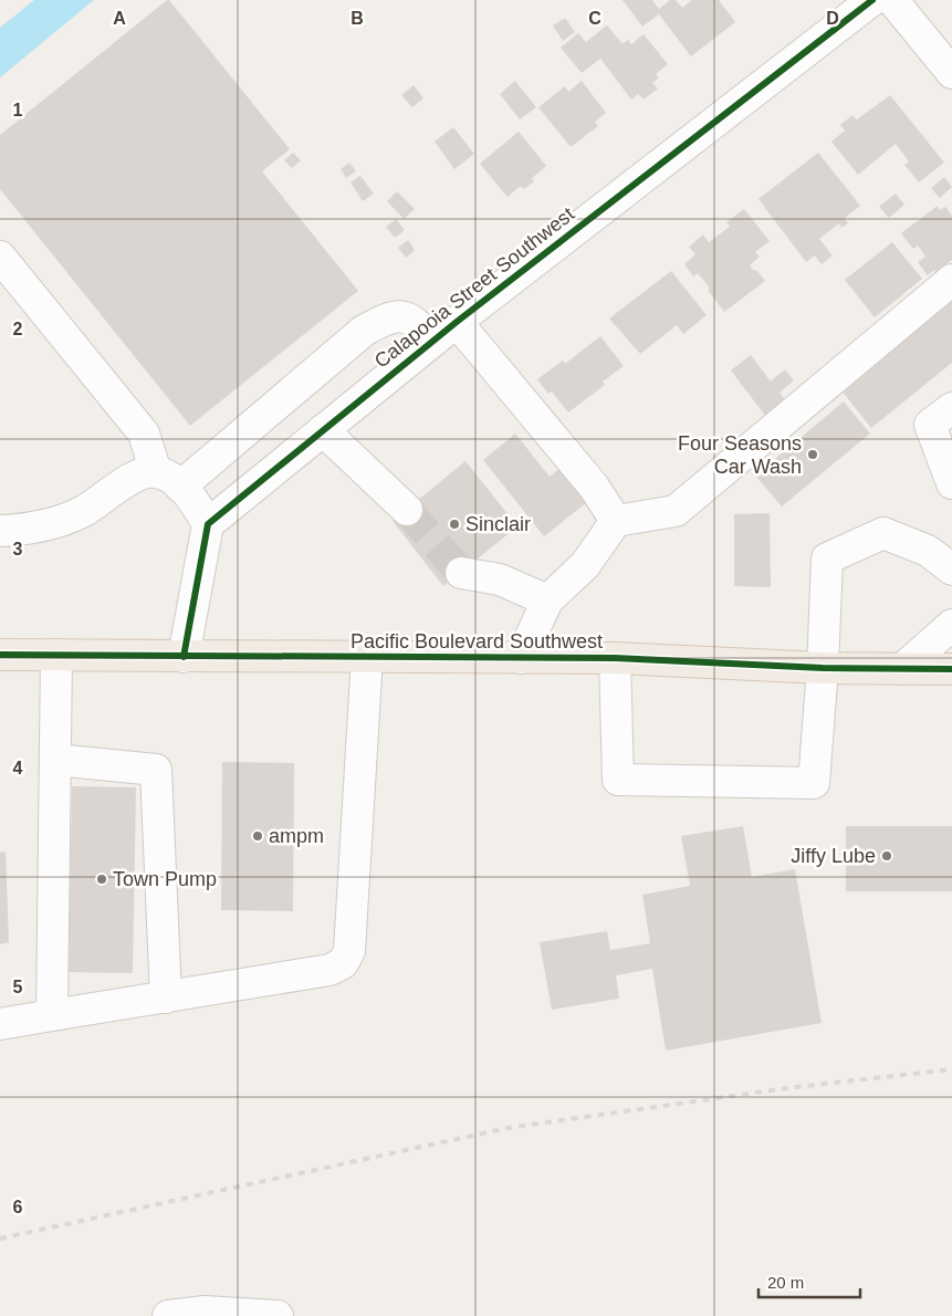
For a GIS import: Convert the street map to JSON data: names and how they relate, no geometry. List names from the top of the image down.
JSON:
{
  "streets": {
    "main road": ["Pacific Boulevard Southwest"],
    "street": ["Calapooia Street Southwest"]
  },
  "places": [
    "Four Seasons Car Wash",
    "Sinclair",
    "ampm",
    "Jiffy Lube",
    "Town Pump"
  ],
  "scale_bar": "20 m",
  "grid": {
    "columns": [
      "A",
      "B",
      "C",
      "D"
    ],
    "rows": [
      "1",
      "2",
      "3",
      "4",
      "5",
      "6"
    ]
  }
}
